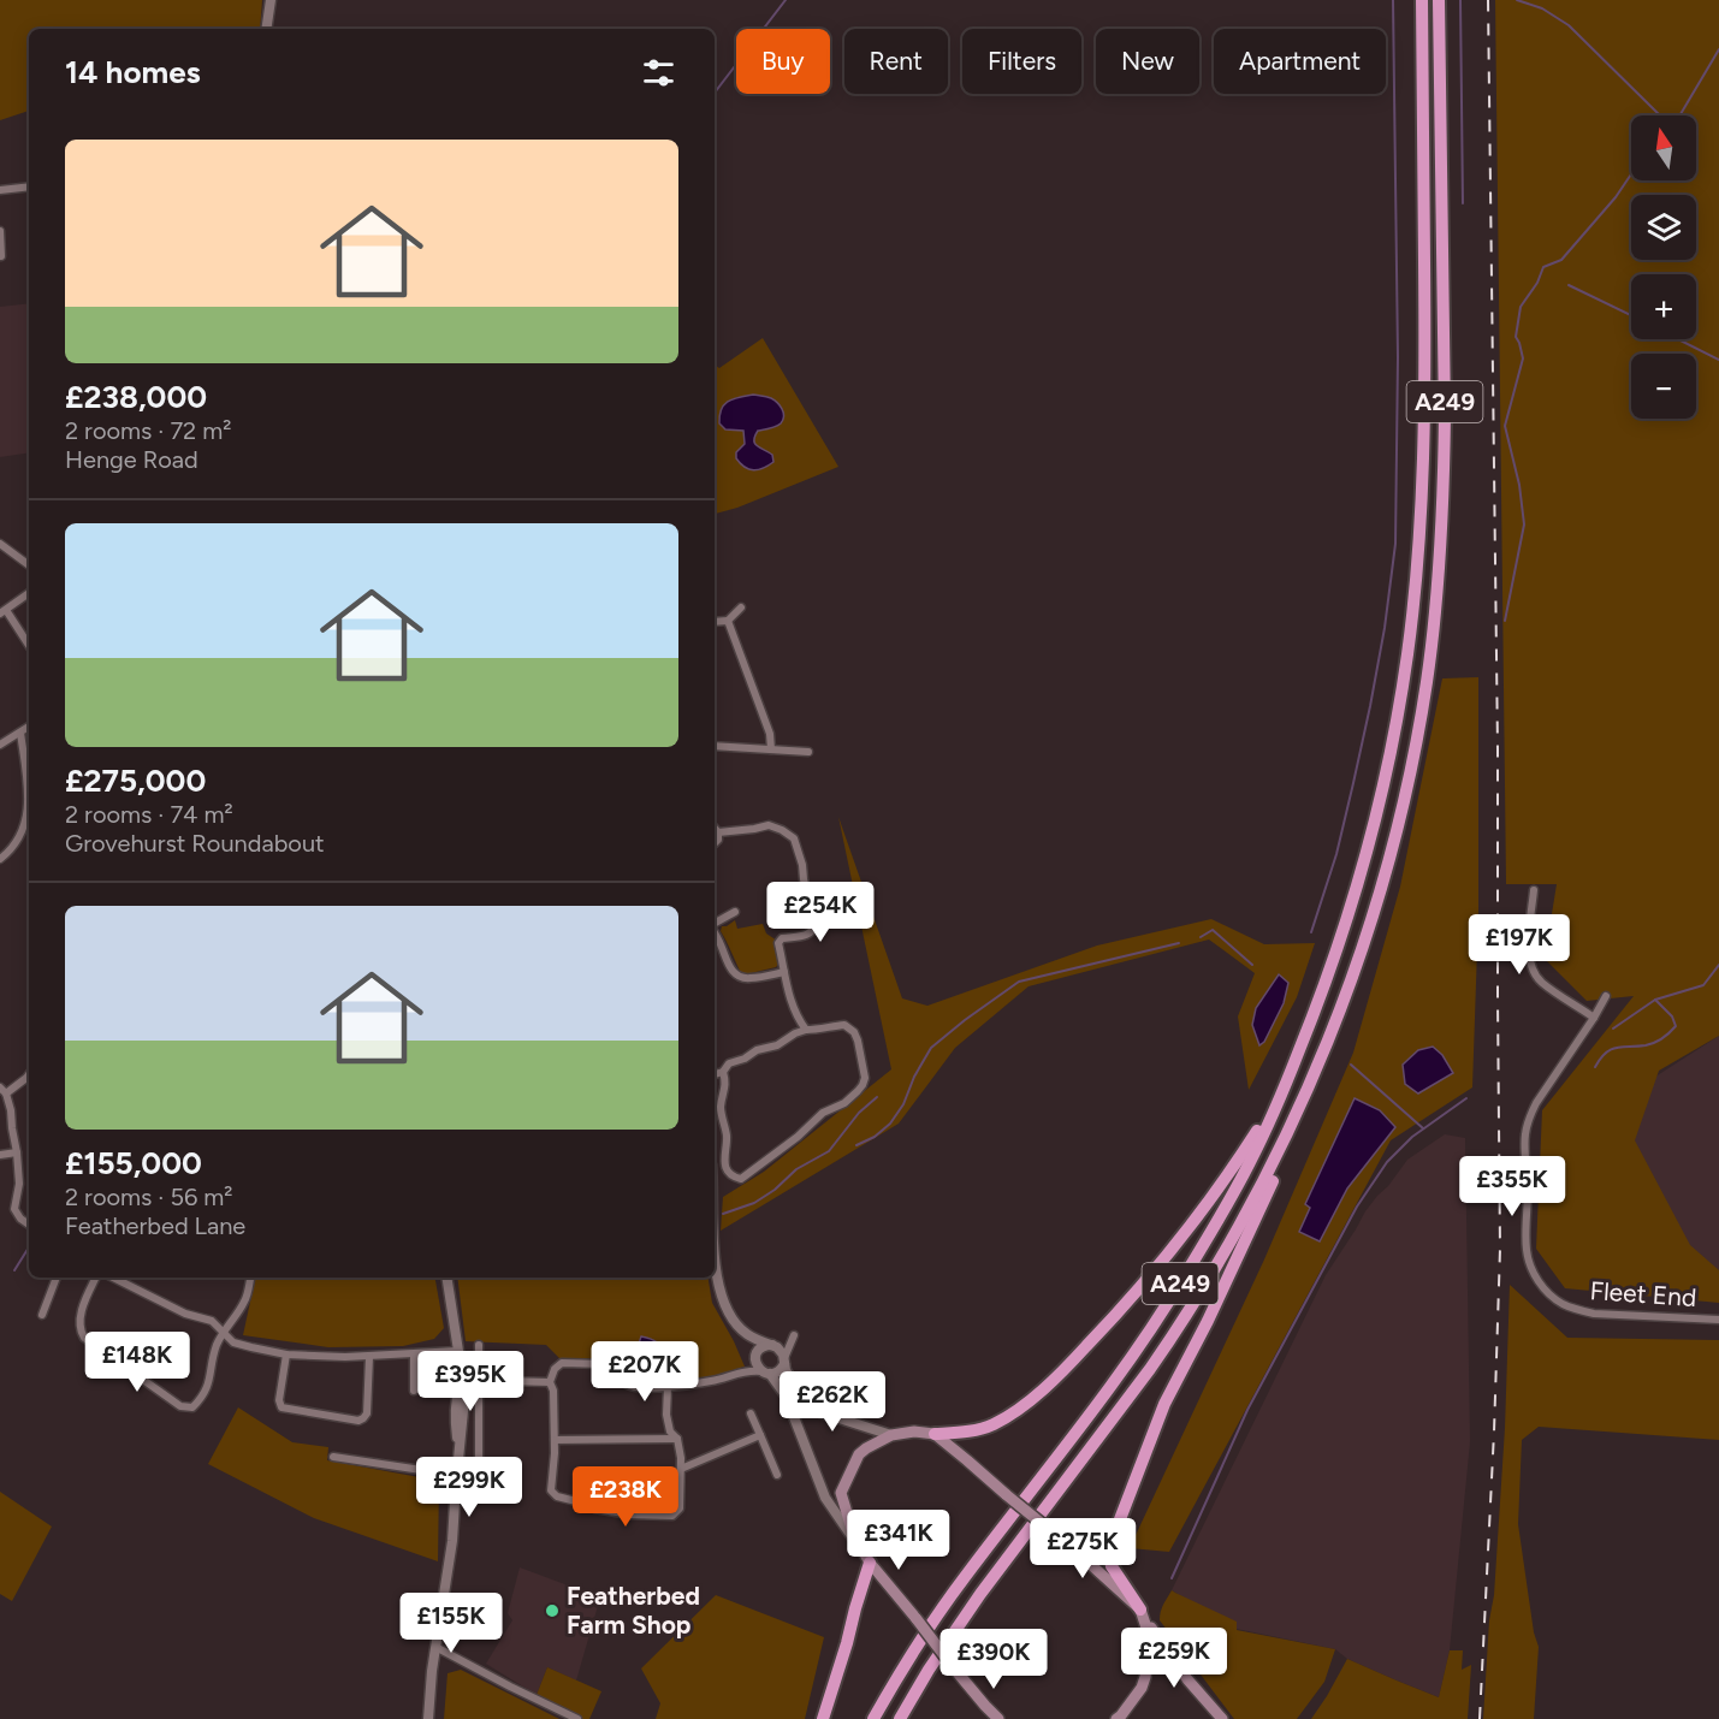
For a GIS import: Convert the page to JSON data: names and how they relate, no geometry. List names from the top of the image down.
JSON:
{
  "streets": {
    "highway": ["A249"],
    "street": ["Fleet End"]
  },
  "places": ["Featherbed Farm Shop"],
  "north": "top",
  "page": {
    "chip": [
      "Buy",
      "Rent",
      "Filters",
      "New",
      "Apartment"
    ],
    "heading": "14 homes",
    "map_buttons": ["+", "−"],
    "list": [
      {
        "name": "£238,000",
        "note": "2 rooms · 72 m² · Henge Road"
      },
      {
        "name": "£275,000",
        "note": "2 rooms · 74 m² · Grovehurst Roundabout"
      },
      {
        "name": "£155,000",
        "note": "2 rooms · 56 m² · Featherbed Lane"
      }
    ],
    "price": [
      "£254K",
      "£197K",
      "£355K",
      "£148K",
      "£207K",
      "£395K",
      "£262K",
      "£299K",
      "£238K",
      "£341K",
      "£275K",
      "£155K",
      "£259K",
      "£390K"
    ]
  }
}
